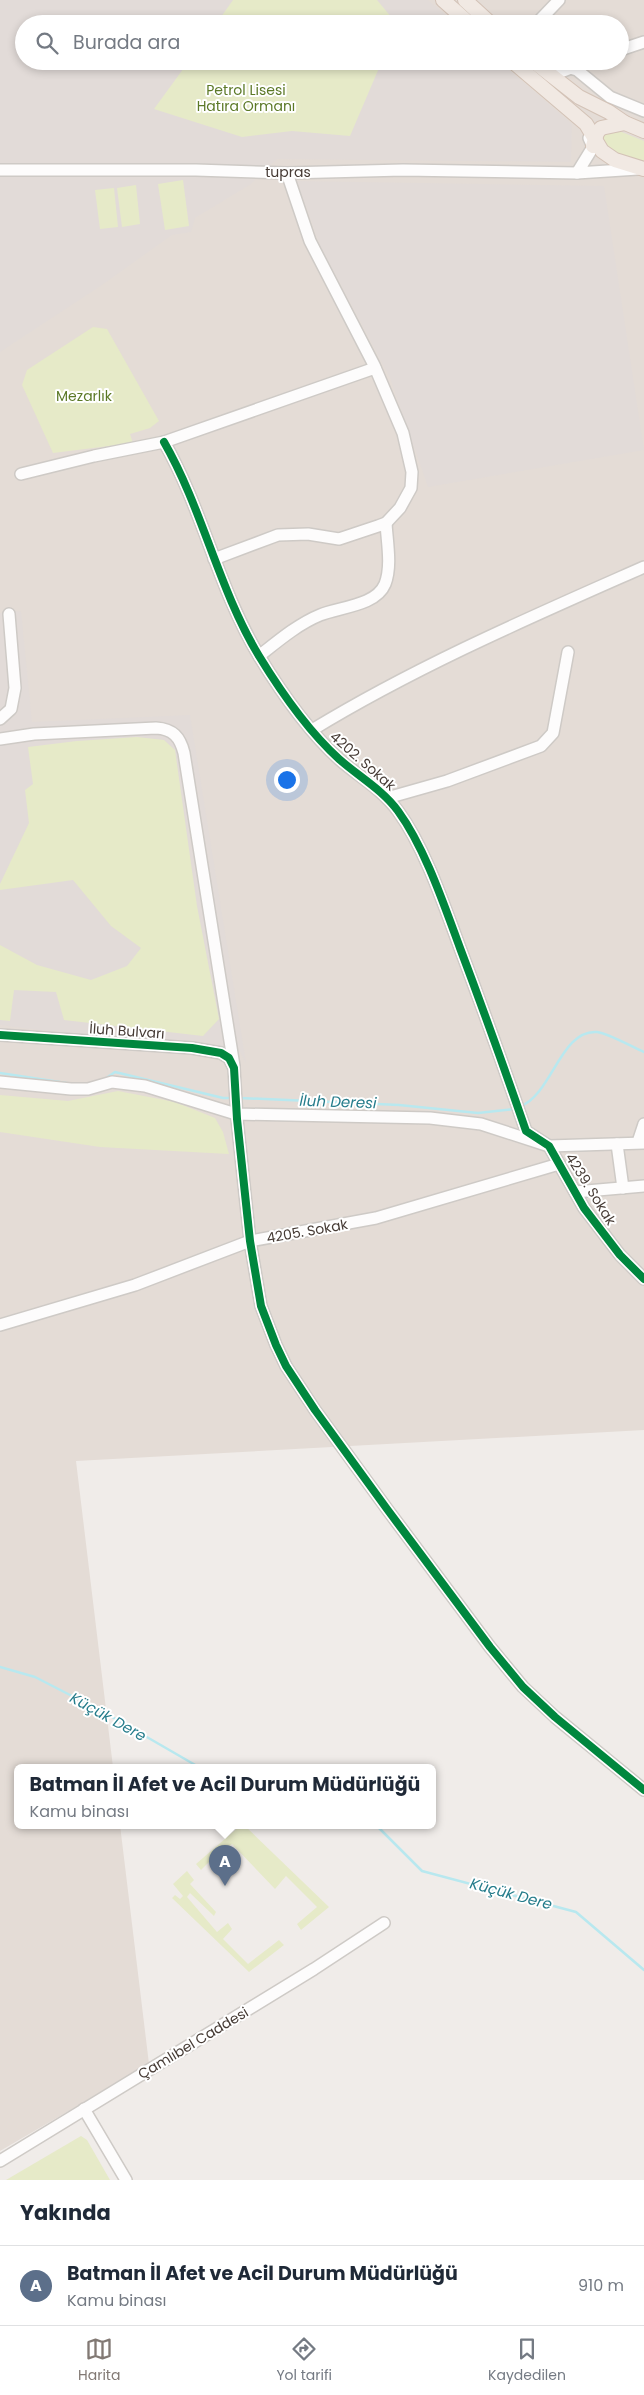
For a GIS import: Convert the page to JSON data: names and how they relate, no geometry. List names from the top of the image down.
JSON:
{
  "streets": {
    "street": [
      "tupras",
      "4202. Sokak",
      "İluh Bulvarı",
      "4239. Sokak",
      "4205. Sokak",
      "Çamlıbel Caddesi"
    ]
  },
  "crossings": [
    ["4202. Sokak", "4239. Sokak"],
    ["4239. Sokak", "4205. Sokak"]
  ],
  "water": ["İluh Deresi", "Küçük Dere"],
  "parks": ["Petrol Lisesi Hatıra Ormanı", "Mezarlık"],
  "page": {
    "search": "Burada ara",
    "popup": ["Batman İl Afet ve Acil Durum Müdürlüğü", "Kamu binası"],
    "pins": "A",
    "heading": "Yakında",
    "list": [
      {
        "mark": "A",
        "name": "Batman İl Afet ve Acil Durum Müdürlüğü",
        "note": "Kamu binası",
        "value": "910 m"
      }
    ],
    "nav": ["Harita", "Yol tarifi", "Kaydedilen"]
  }
}
